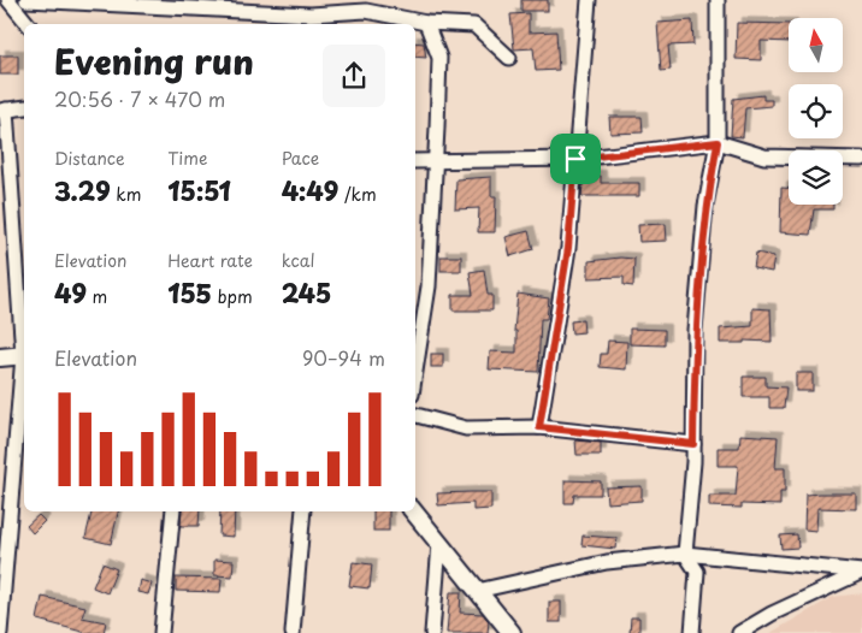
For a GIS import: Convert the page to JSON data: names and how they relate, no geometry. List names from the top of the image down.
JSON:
{
  "north": "top",
  "page": {
    "heading": ["Evening run", "20:56 · 7 × 470 m"],
    "stats": [
      ["Distance", "3.29 km"],
      ["Time", "15:51"],
      ["Pace", "4:49 /km"],
      ["Elevation", "49 m"],
      ["Heart rate", "155 bpm"],
      ["kcal", "245"]
    ],
    "chart": ["Elevation", "90–94 m"]
  }
}
